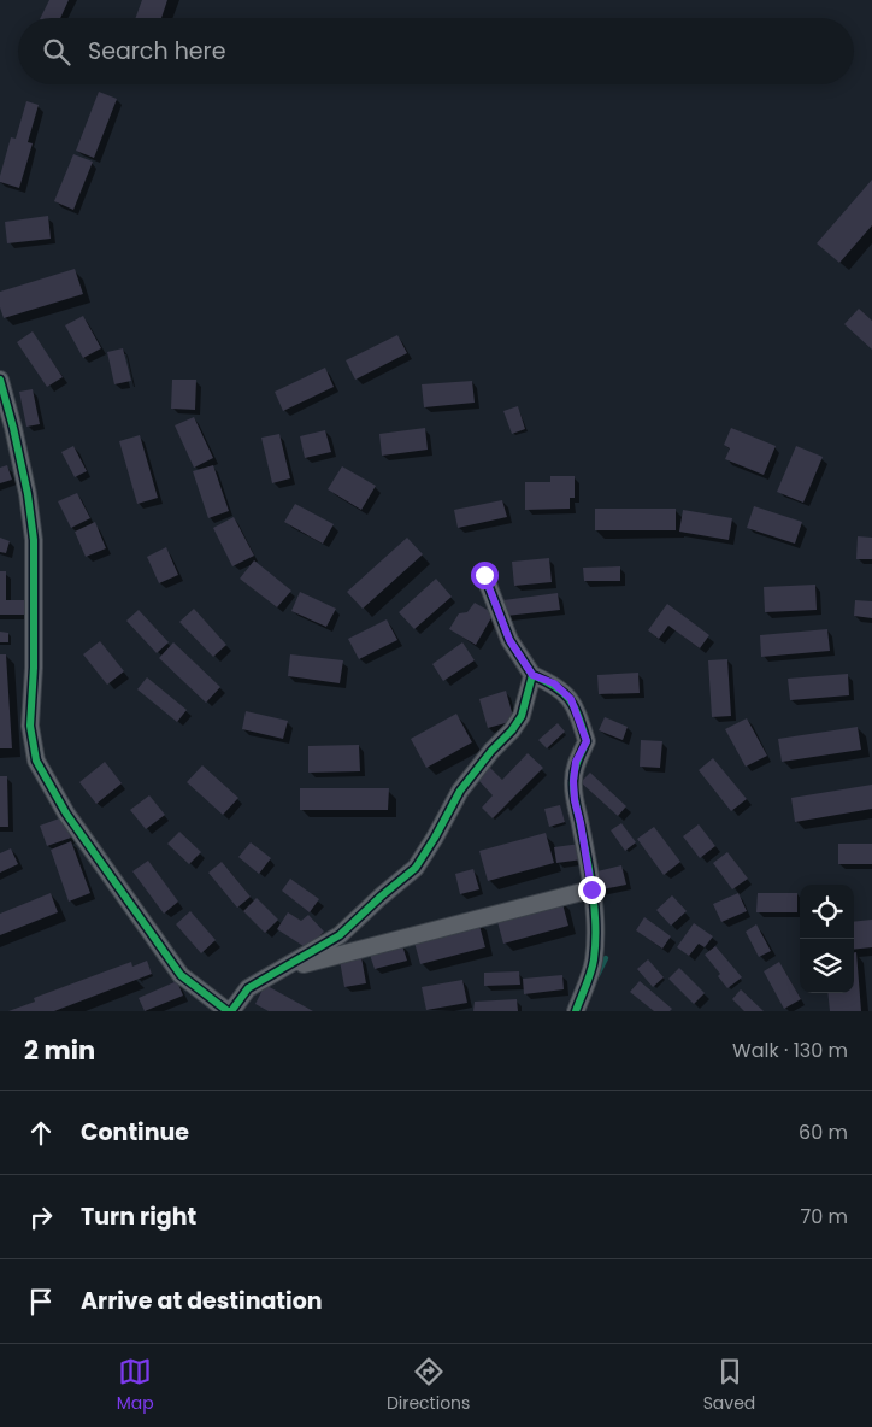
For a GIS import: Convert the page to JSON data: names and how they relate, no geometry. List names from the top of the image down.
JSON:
{
  "page": {
    "search": "Search here",
    "heading": ["2 min", "Walk · 130 m"],
    "list": [
      ["Continue", "60 m"],
      ["Turn right", "70 m"],
      "Arrive at destination"
    ],
    "nav": ["Map", "Directions", "Saved"]
  }
}
